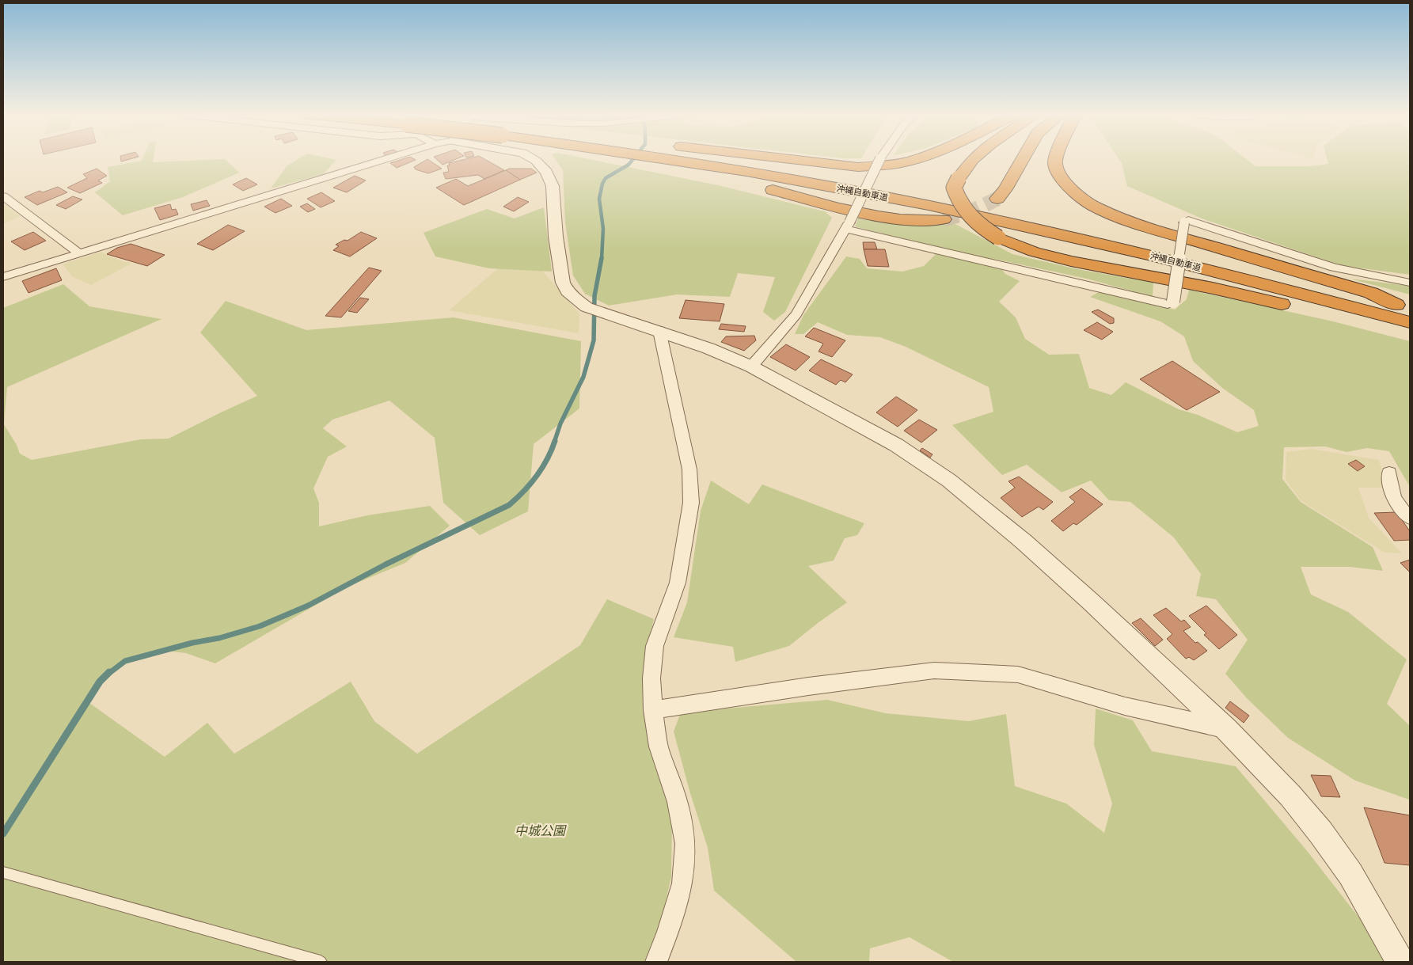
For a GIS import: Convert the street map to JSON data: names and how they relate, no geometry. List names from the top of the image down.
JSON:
{
  "streets": {
    "highway": ["沖縄自動車道"]
  },
  "parks": ["中城公園"]
}
